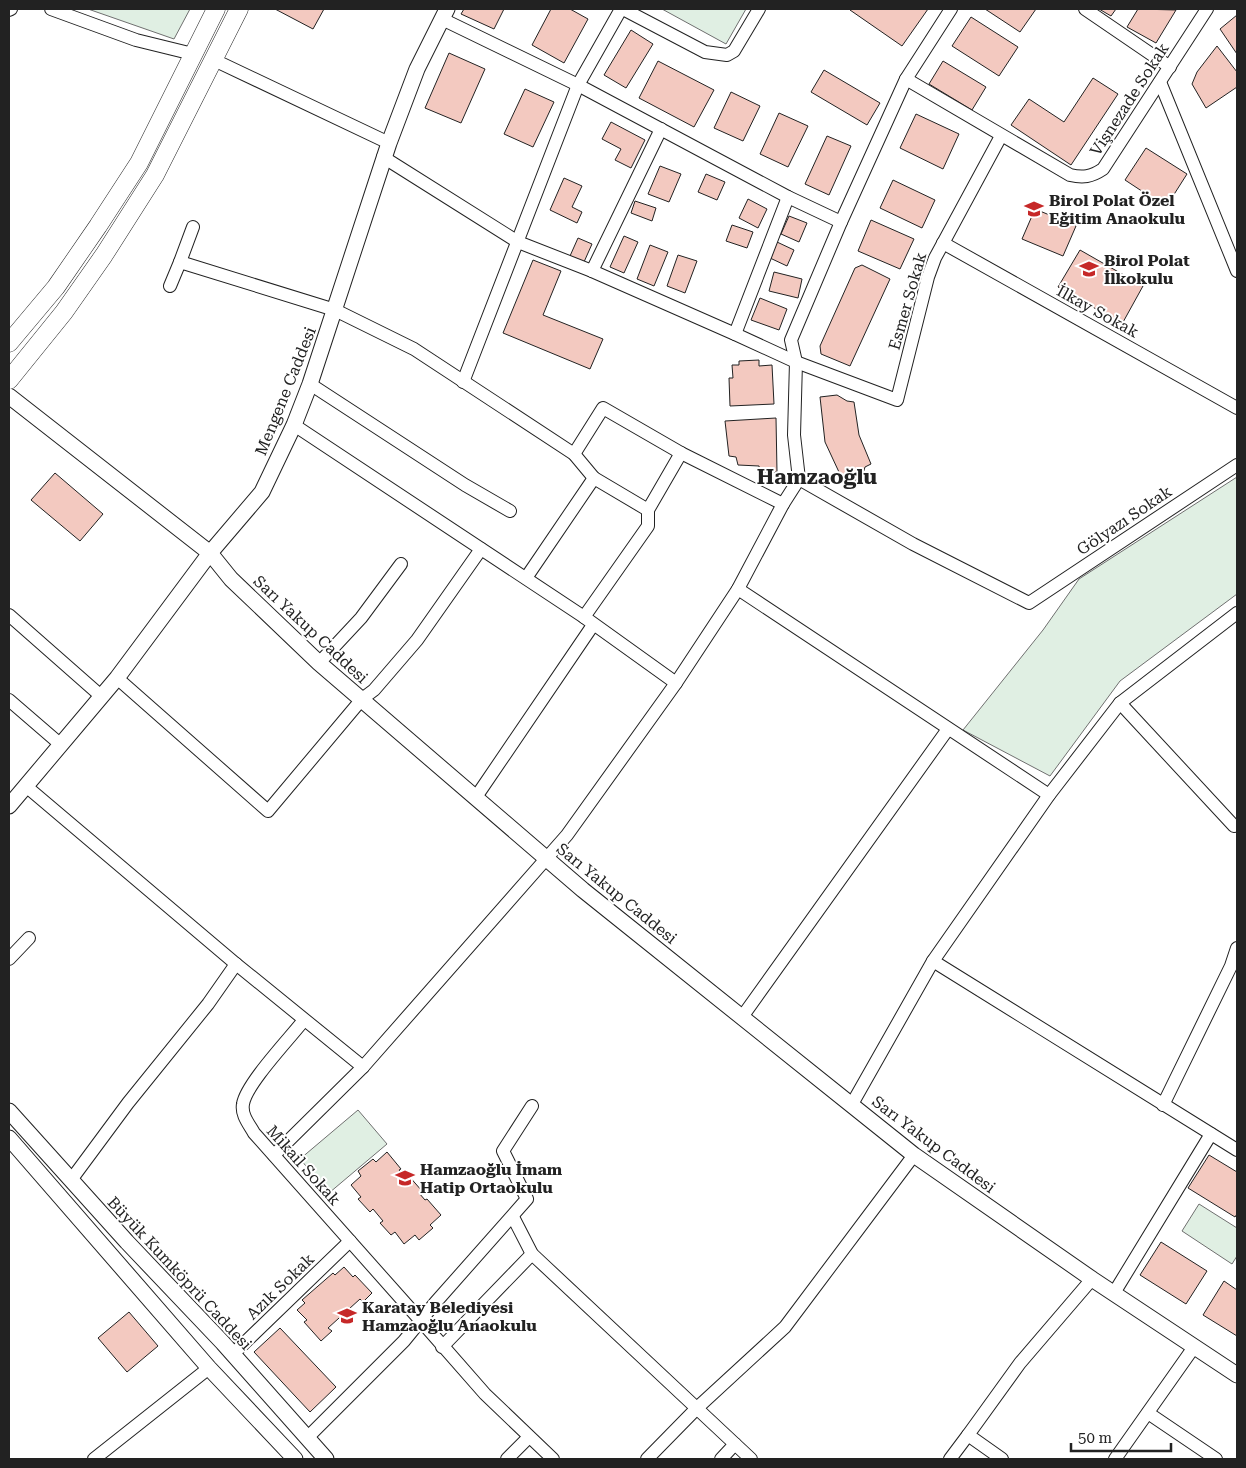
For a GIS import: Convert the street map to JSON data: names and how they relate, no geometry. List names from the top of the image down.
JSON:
{
  "streets": {
    "street": [
      "Vişnezade Sokak",
      "Esmer Sokak",
      "İlkay Sokak",
      "Mengene Caddesi",
      "Gölyazı Sokak",
      "Sarı Yakup Caddesi",
      "Mikail Sokak",
      "Büyük Kumköprü Caddesi",
      "Azık Sokak"
    ]
  },
  "crossings": [
    ["Vişnezade Sokak", "Esmer Sokak"],
    ["Esmer Sokak", "İlkay Sokak"],
    ["Mengene Caddesi", "Sarı Yakup Caddesi"],
    ["Mikail Sokak", "Azık Sokak"],
    ["Büyük Kumköprü Caddesi", "Azık Sokak"]
  ],
  "districts": ["Hamzaoğlu"],
  "places": {
    "school or university": [
      "Birol Polat Özel Eğitim Anaokulu",
      "Birol Polat İlkokulu",
      "Hamzaoğlu İmam Hatip Ortaokulu",
      "Karatay Belediyesi Hamzaoğlu Anaokulu"
    ]
  },
  "scale_bar": "50 m"
}
